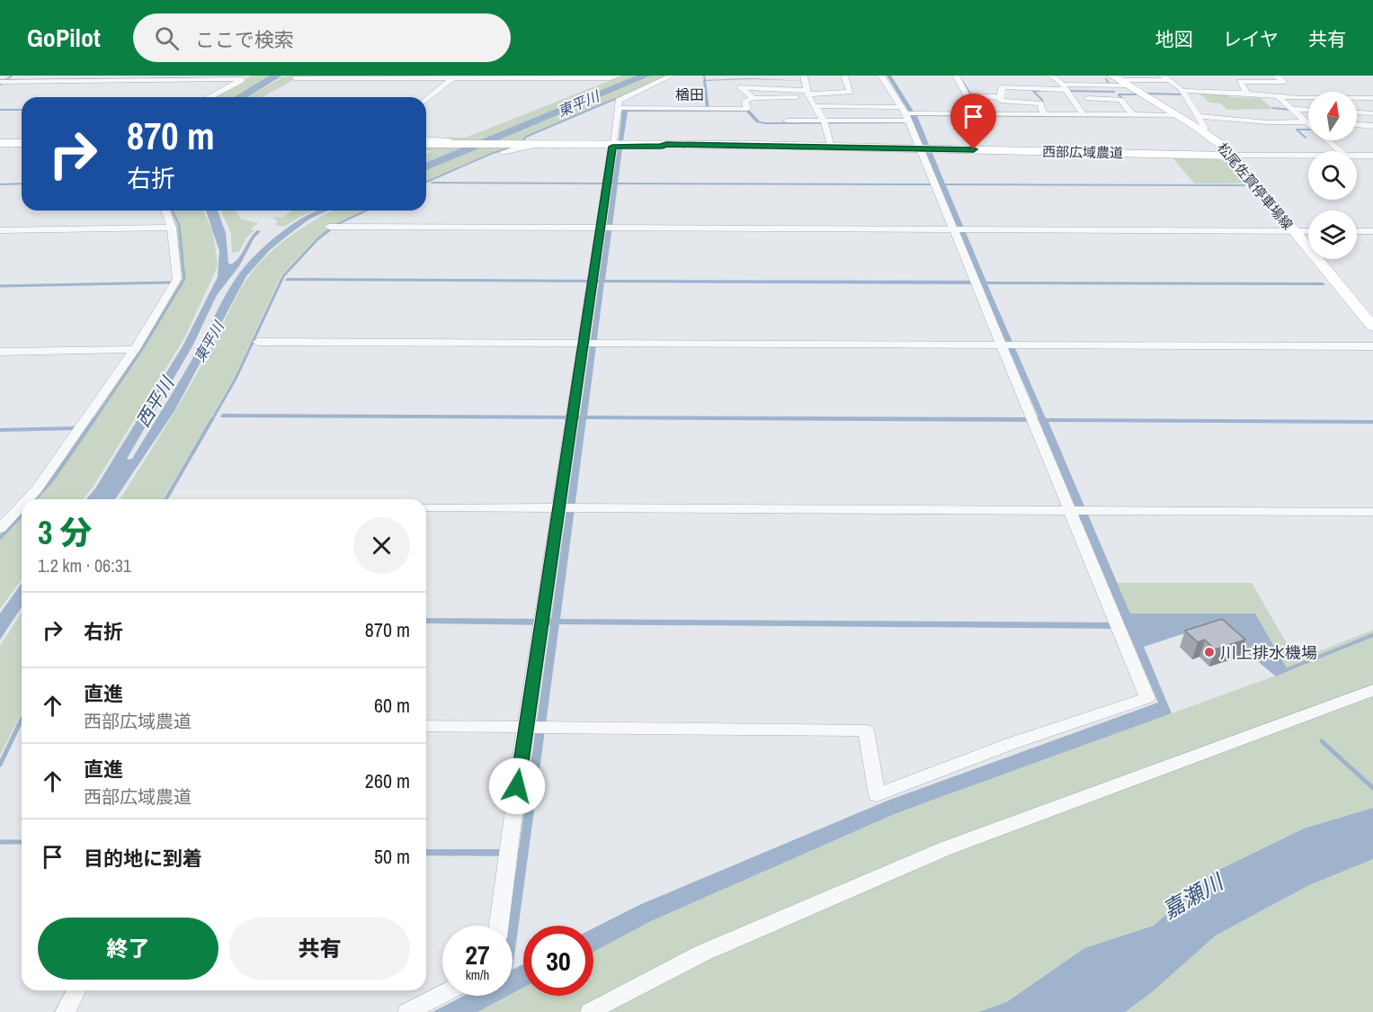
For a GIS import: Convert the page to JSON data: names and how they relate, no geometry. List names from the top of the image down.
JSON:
{
  "streets": {
    "street": ["西部広域農道", "松尾佐賀停車場線"]
  },
  "crossings": [
    ["西部広域農道", "松尾佐賀停車場線"]
  ],
  "districts": ["楢田"],
  "water": ["東平川", "西平川", "嘉瀬川"],
  "places": ["川上排水機場"],
  "north": "top",
  "page": {
    "header": "GoPilot",
    "search": "ここで検索",
    "nav": ["地図", "レイヤ", "共有"],
    "turn": ["870 m", "右折"],
    "heading": ["3 分", "1.2 km · 06:31"],
    "list": [
      {
        "name": "右折",
        "value": "870 m"
      },
      {
        "name": "直進",
        "note": "西部広域農道",
        "value": "60 m"
      },
      {
        "name": "直進",
        "note": "西部広域農道",
        "value": "260 m"
      },
      {
        "name": "目的地に到着",
        "value": "50 m"
      }
    ],
    "buttons": ["終了", "共有"],
    "speed": "27 km/h",
    "limit": "30"
  }
}
